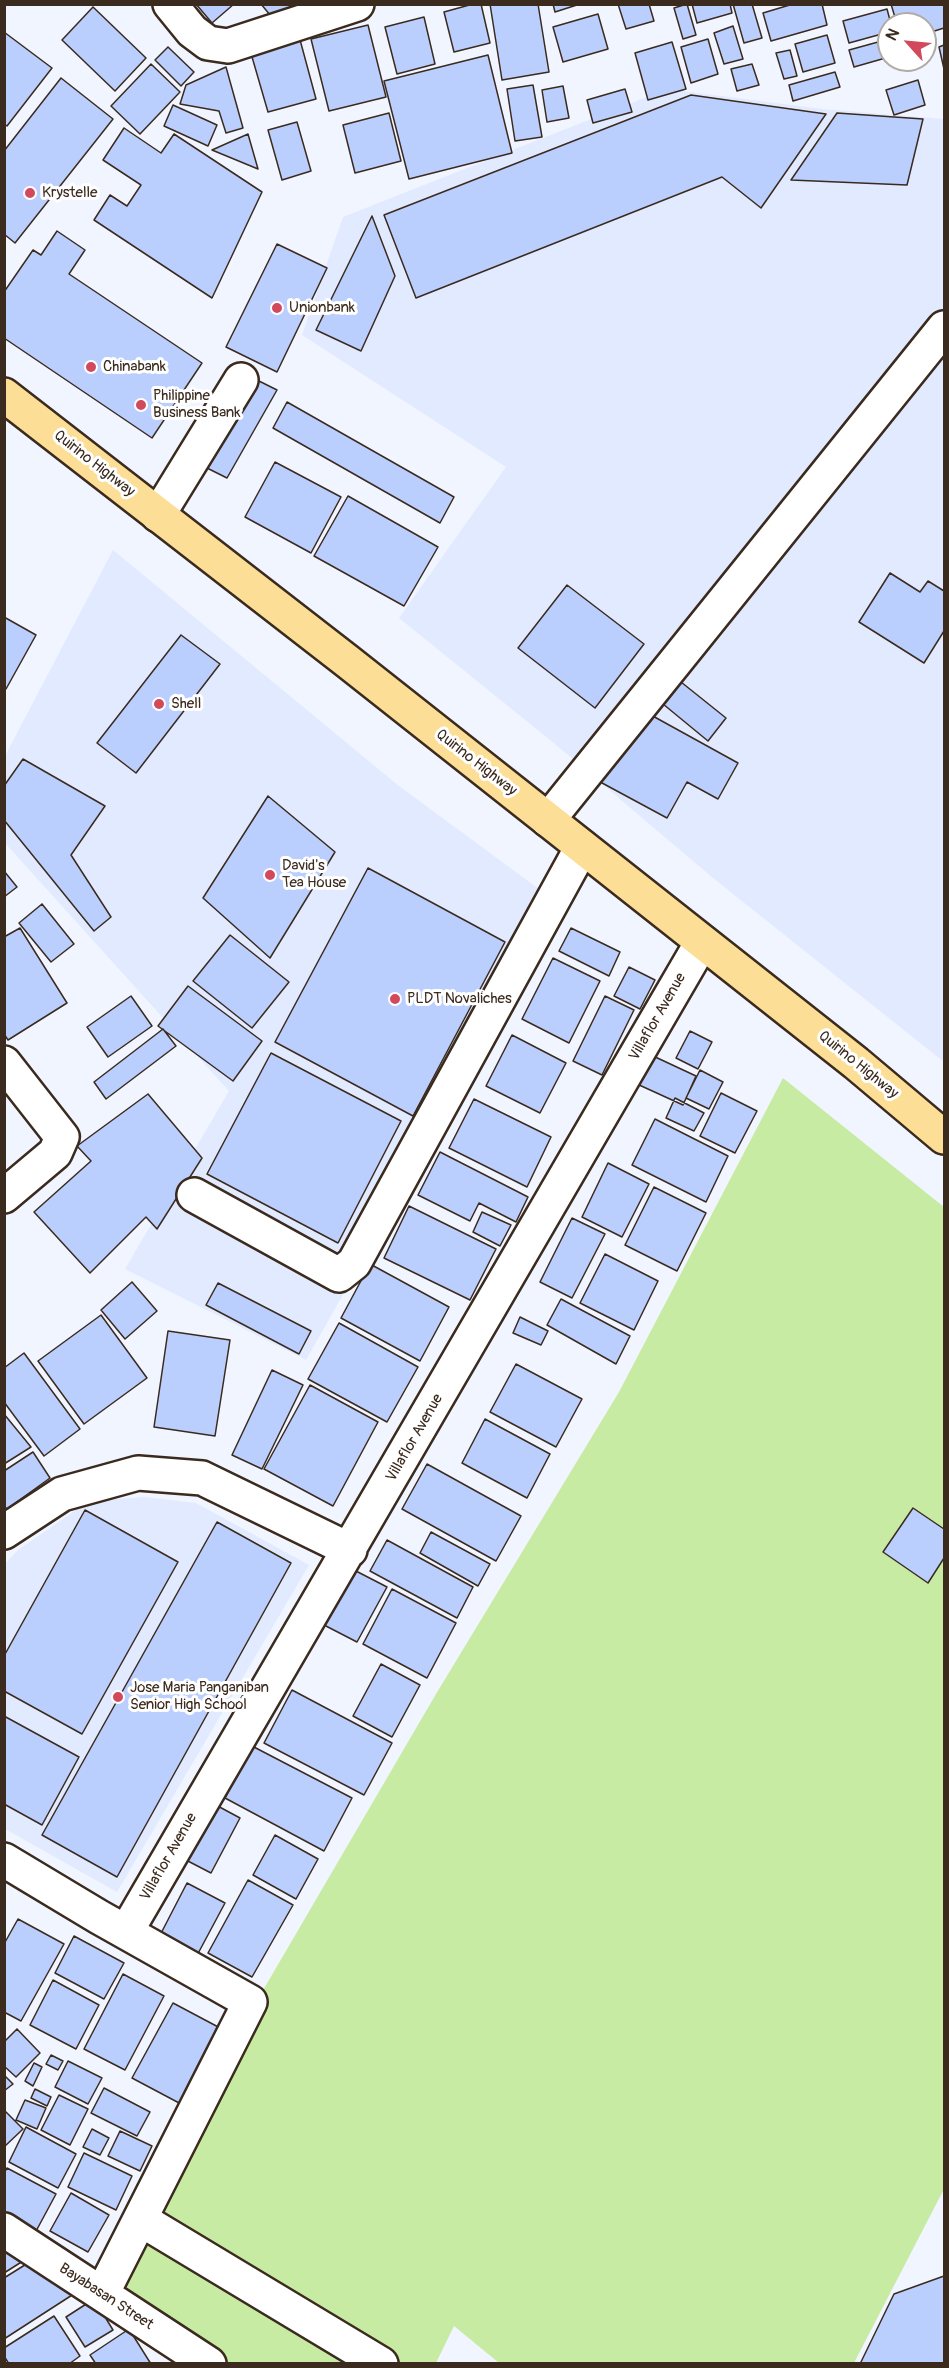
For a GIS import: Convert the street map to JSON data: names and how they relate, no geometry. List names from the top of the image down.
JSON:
{
  "streets": {
    "main road": ["Quirino Highway"],
    "street": ["Villaflor Avenue", "Bayabasan Street"]
  },
  "crossings": [
    ["Quirino Highway", "Villaflor Avenue"]
  ],
  "places": [
    "Krystelle",
    "Unionbank",
    "Chinabank",
    "Philippine Business Bank",
    "Shell",
    "David's Tea House",
    "PLDT Novaliches",
    "Jose Maria Panganiban Senior High School"
  ],
  "north": "top left"
}
